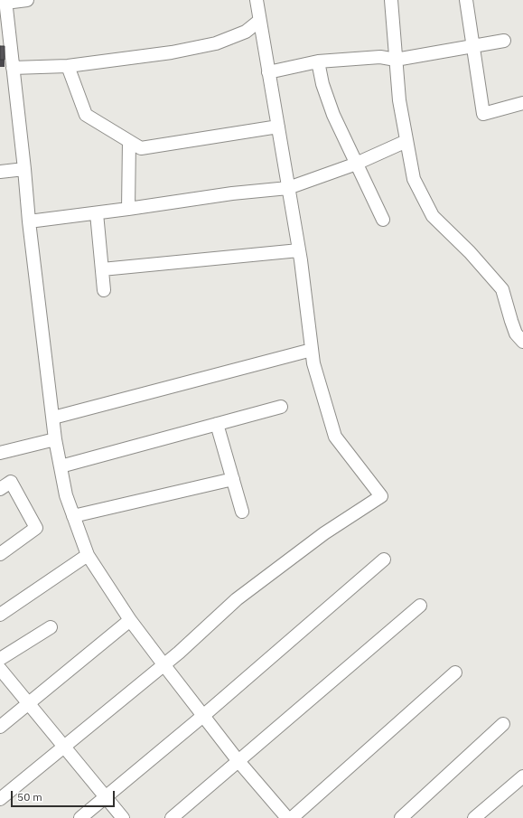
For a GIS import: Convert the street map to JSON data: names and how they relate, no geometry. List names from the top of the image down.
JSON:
{
  "scale_bar": "50 m"
}
